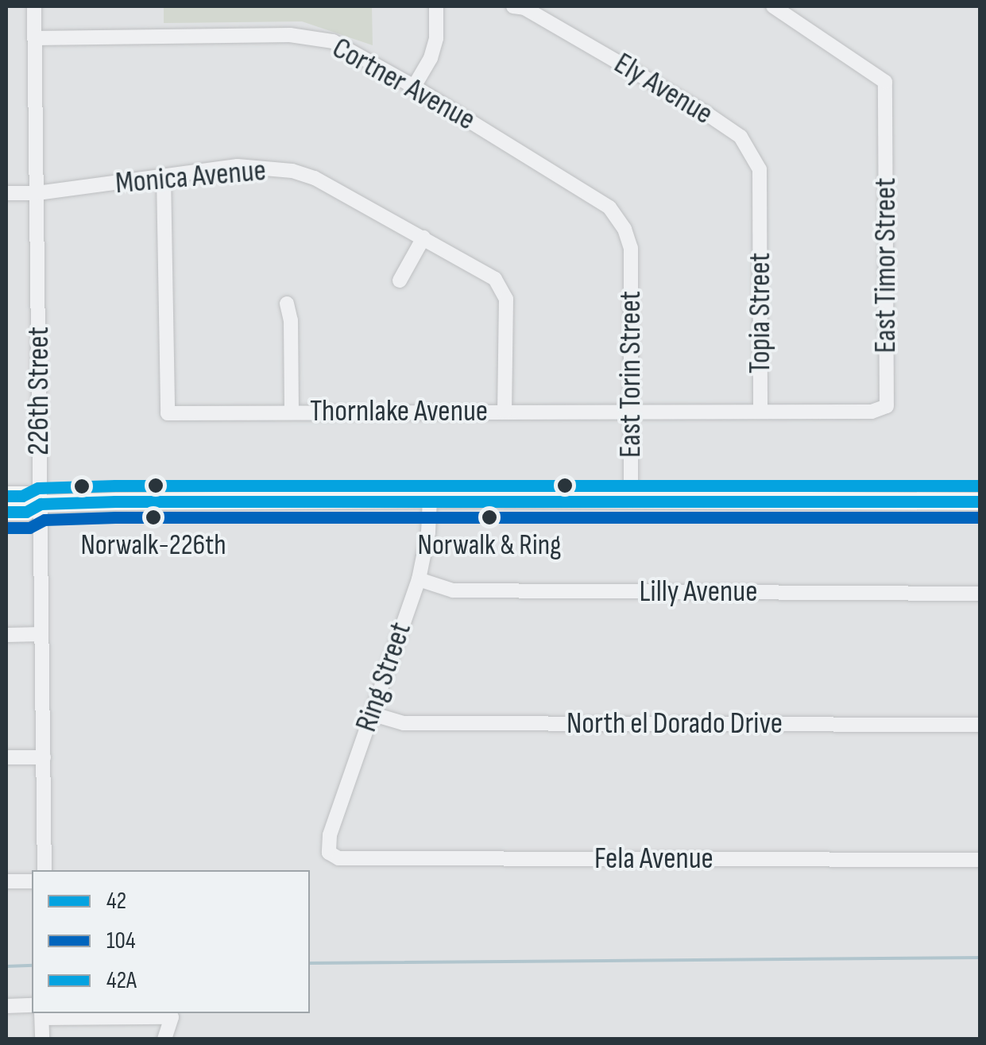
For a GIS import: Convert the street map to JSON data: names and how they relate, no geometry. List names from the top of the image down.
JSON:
{
  "streets": {
    "street": [
      "Cortner Avenue",
      "Ely Avenue",
      "Monica Avenue",
      "East Timor Street",
      "Topia Street",
      "East Torin Street",
      "226th Street",
      "Thornlake Avenue",
      "Lilly Avenue",
      "Ring Street",
      "North el Dorado Drive",
      "Fela Avenue"
    ]
  },
  "crossings": [
    ["Cortner Avenue", "East Torin Street"],
    ["Cortner Avenue", "226th Street"],
    ["Ely Avenue", "Topia Street"],
    ["Monica Avenue", "226th Street"],
    ["Monica Avenue", "Thornlake Avenue"],
    ["East Timor Street", "Thornlake Avenue"],
    ["Topia Street", "Thornlake Avenue"],
    ["East Torin Street", "Thornlake Avenue"],
    ["Lilly Avenue", "Ring Street"],
    ["Ring Street", "North el Dorado Drive"],
    ["Ring Street", "Fela Avenue"]
  ],
  "places": ["Norwalk-226th", "Norwalk & Ring"],
  "lines": ["transit line 42A", "transit line 42", "transit line 104"],
  "legend": ["42", "104", "42A"]
}
